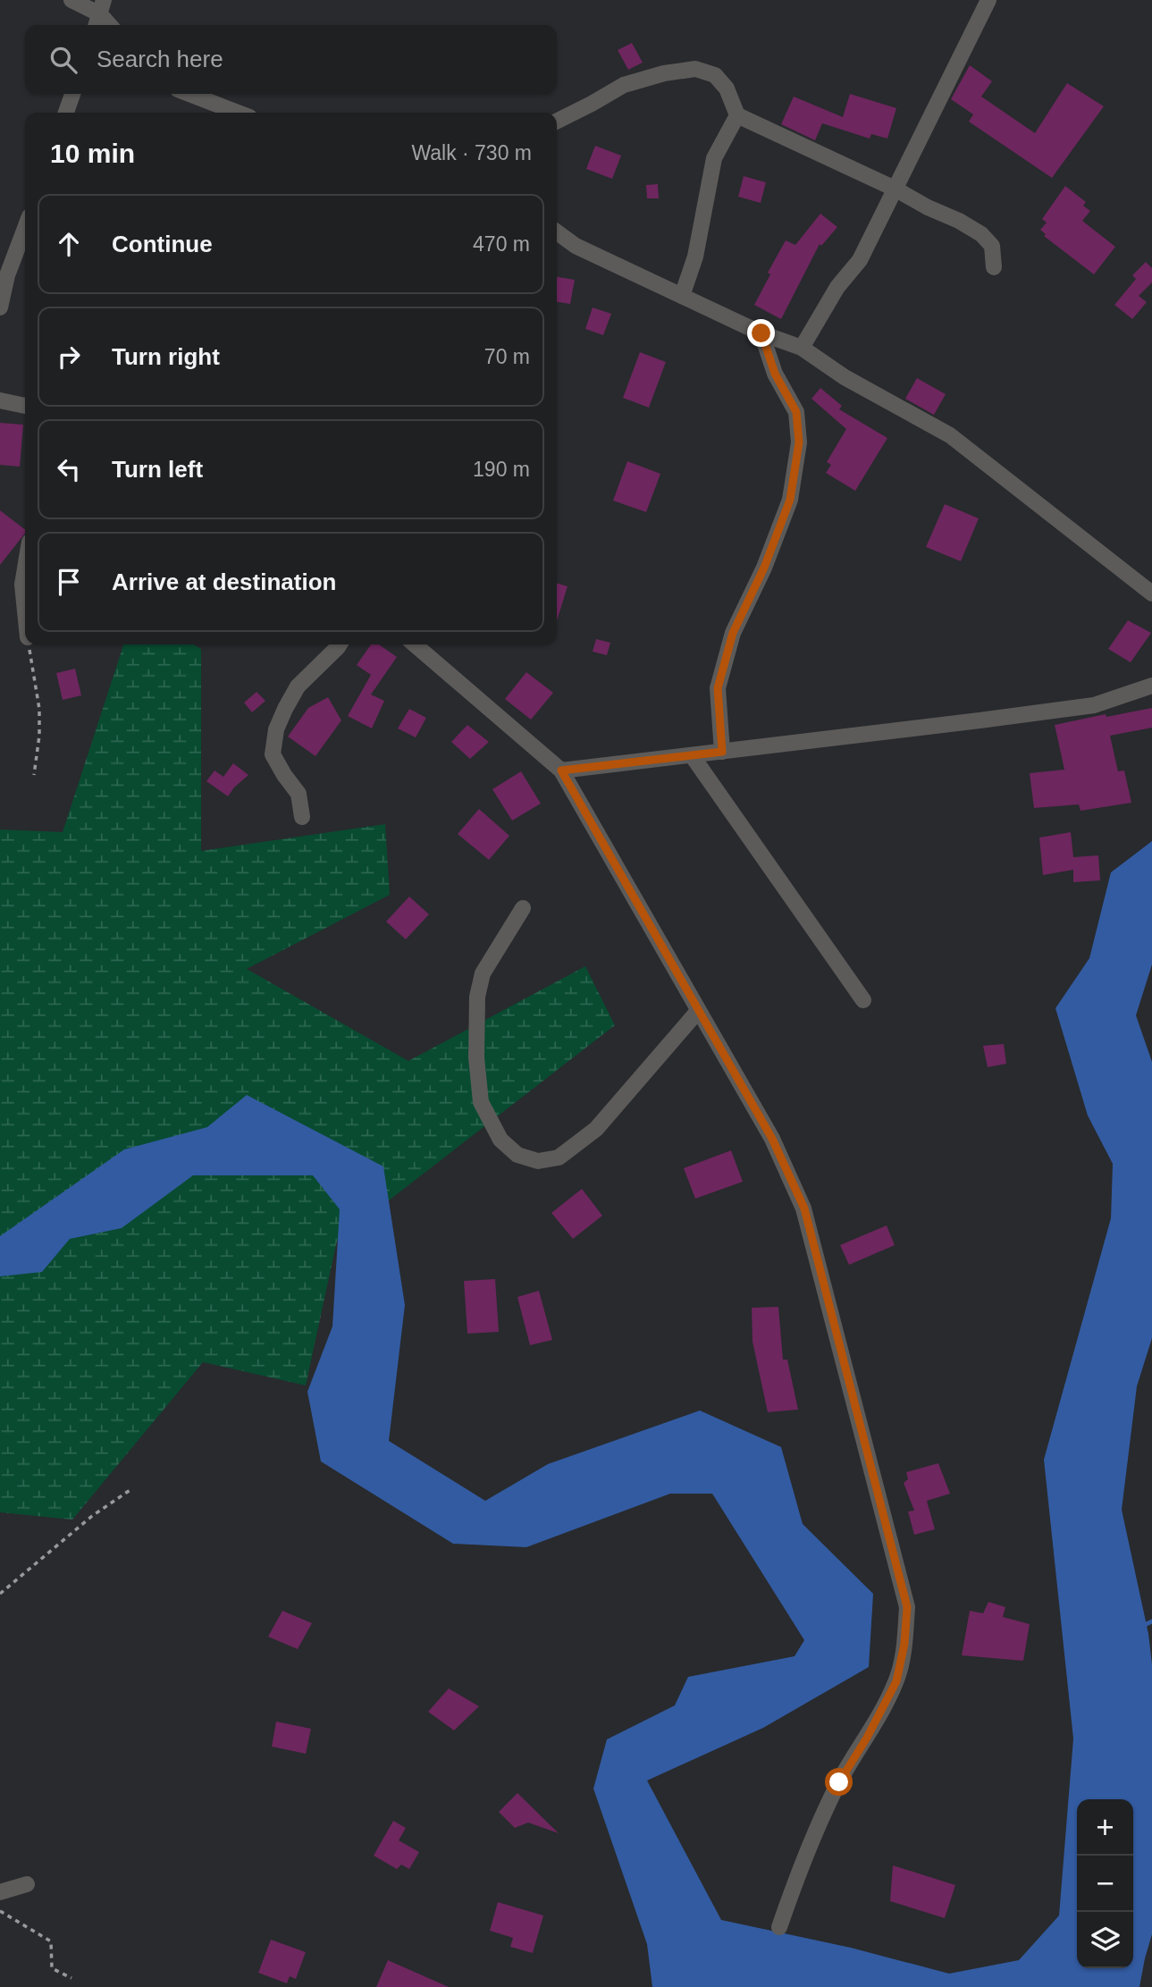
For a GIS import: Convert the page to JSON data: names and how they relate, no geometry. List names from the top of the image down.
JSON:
{
  "page": {
    "search": "Search here",
    "heading": ["10 min", "Walk · 730 m"],
    "list": [
      ["Continue", "470 m"],
      ["Turn right", "70 m"],
      ["Turn left", "190 m"],
      "Arrive at destination"
    ],
    "map_buttons": ["+", "−"]
  }
}
